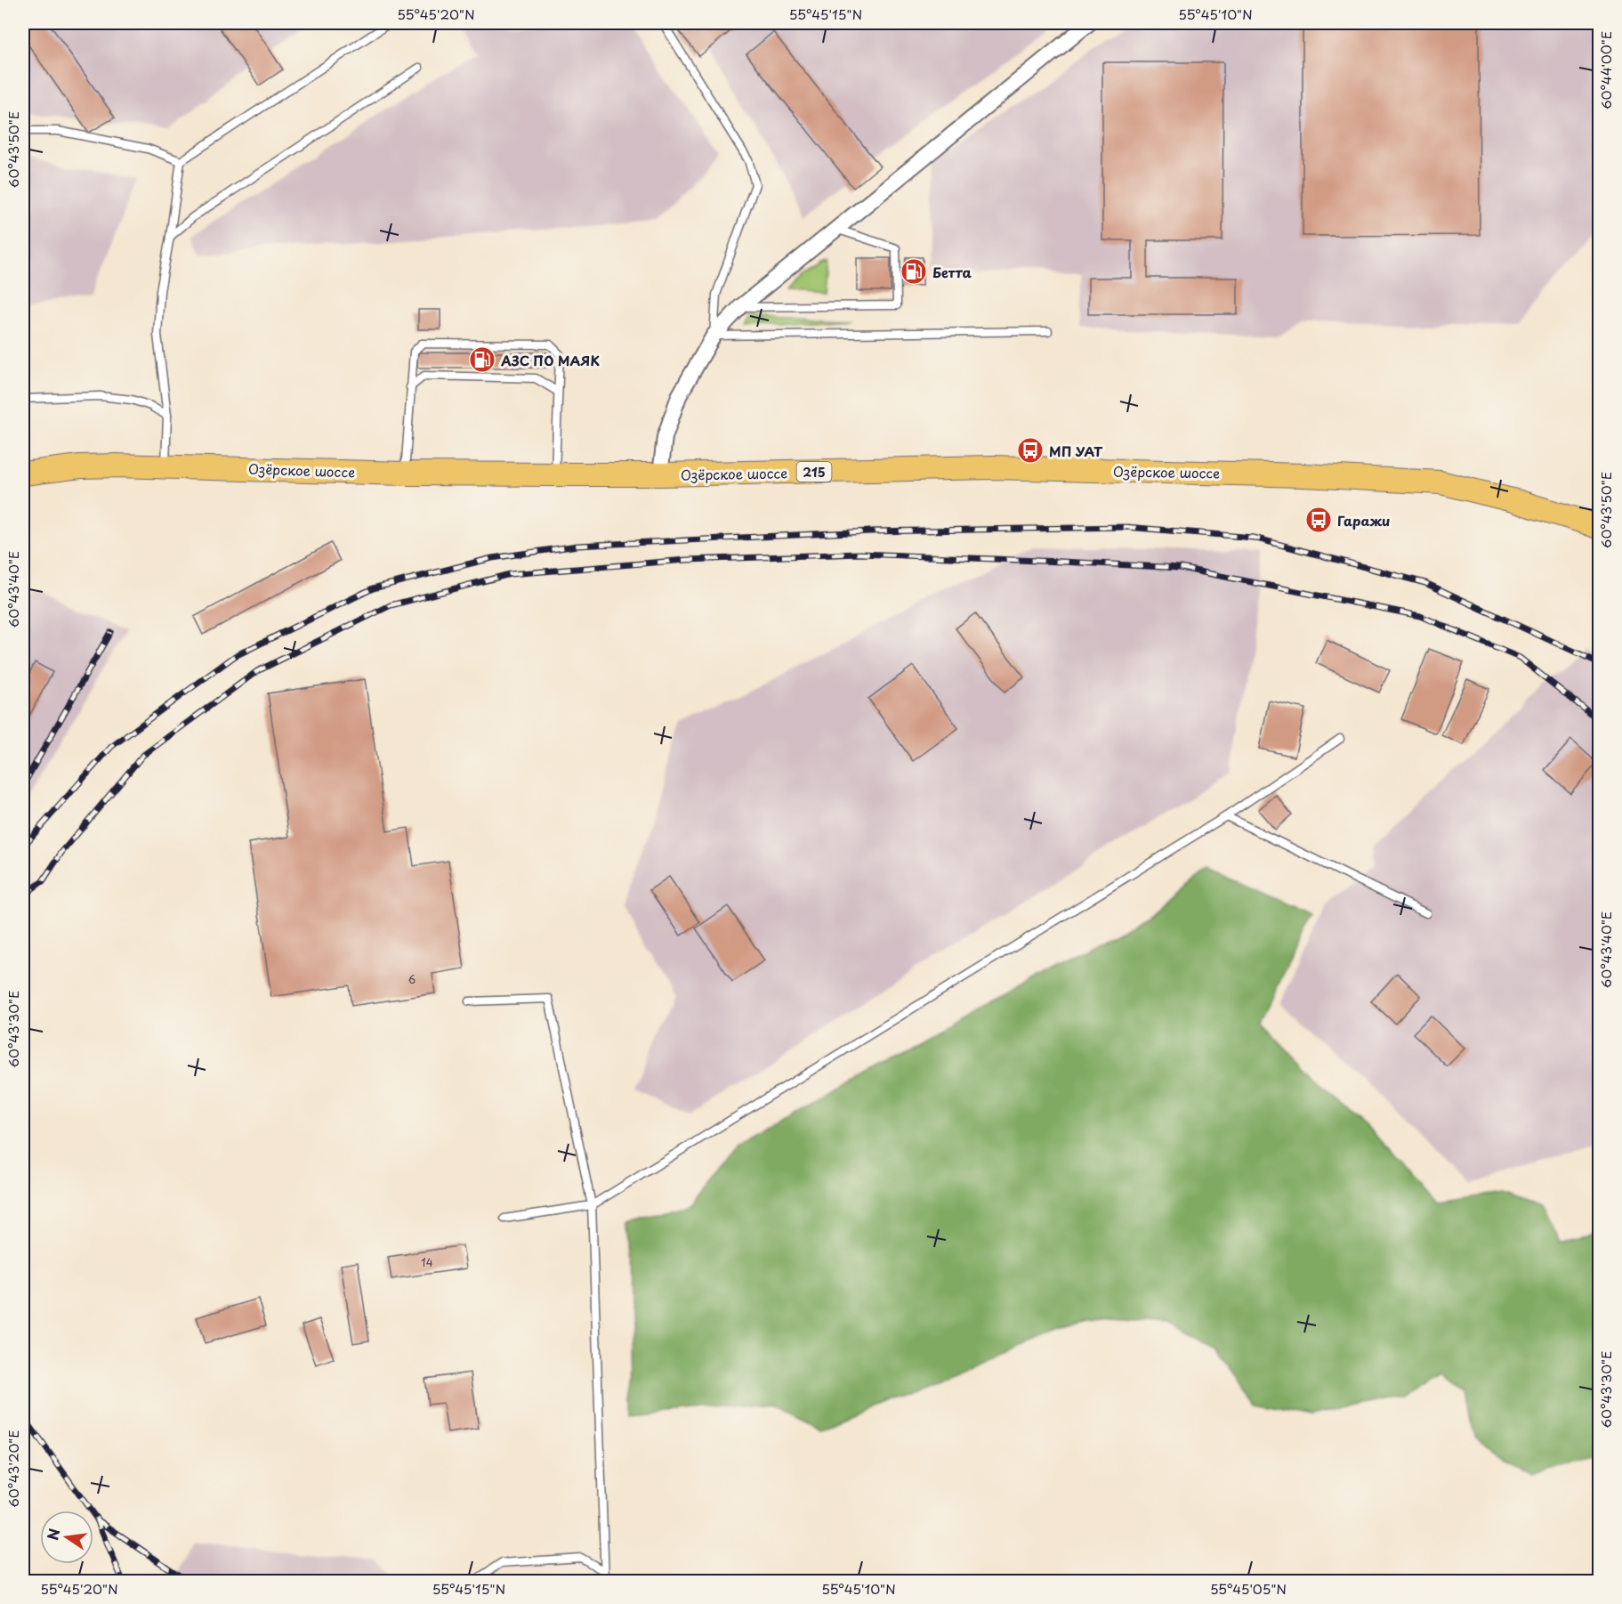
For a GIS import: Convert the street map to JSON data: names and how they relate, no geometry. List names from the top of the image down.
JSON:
{
  "streets": {
    "main road": ["Озёрское шоссе", "215"]
  },
  "places": {
    "fuel station": ["Бетта", "АЗС ПО МАЯК"],
    "bus stop": ["МП УАТ", "Гаражи"]
  },
  "house_numbers": ["6", "14"],
  "north": "left",
  "coordinates": [
    "55°45'20\"N",
    "55°45'15\"N",
    "55°45'10\"N",
    "60°44'00\"E",
    "60°43'50\"E",
    "60°43'40\"E",
    "60°43'30\"E",
    "60°43'20\"E",
    "55°45'05\"N"
  ]
}
